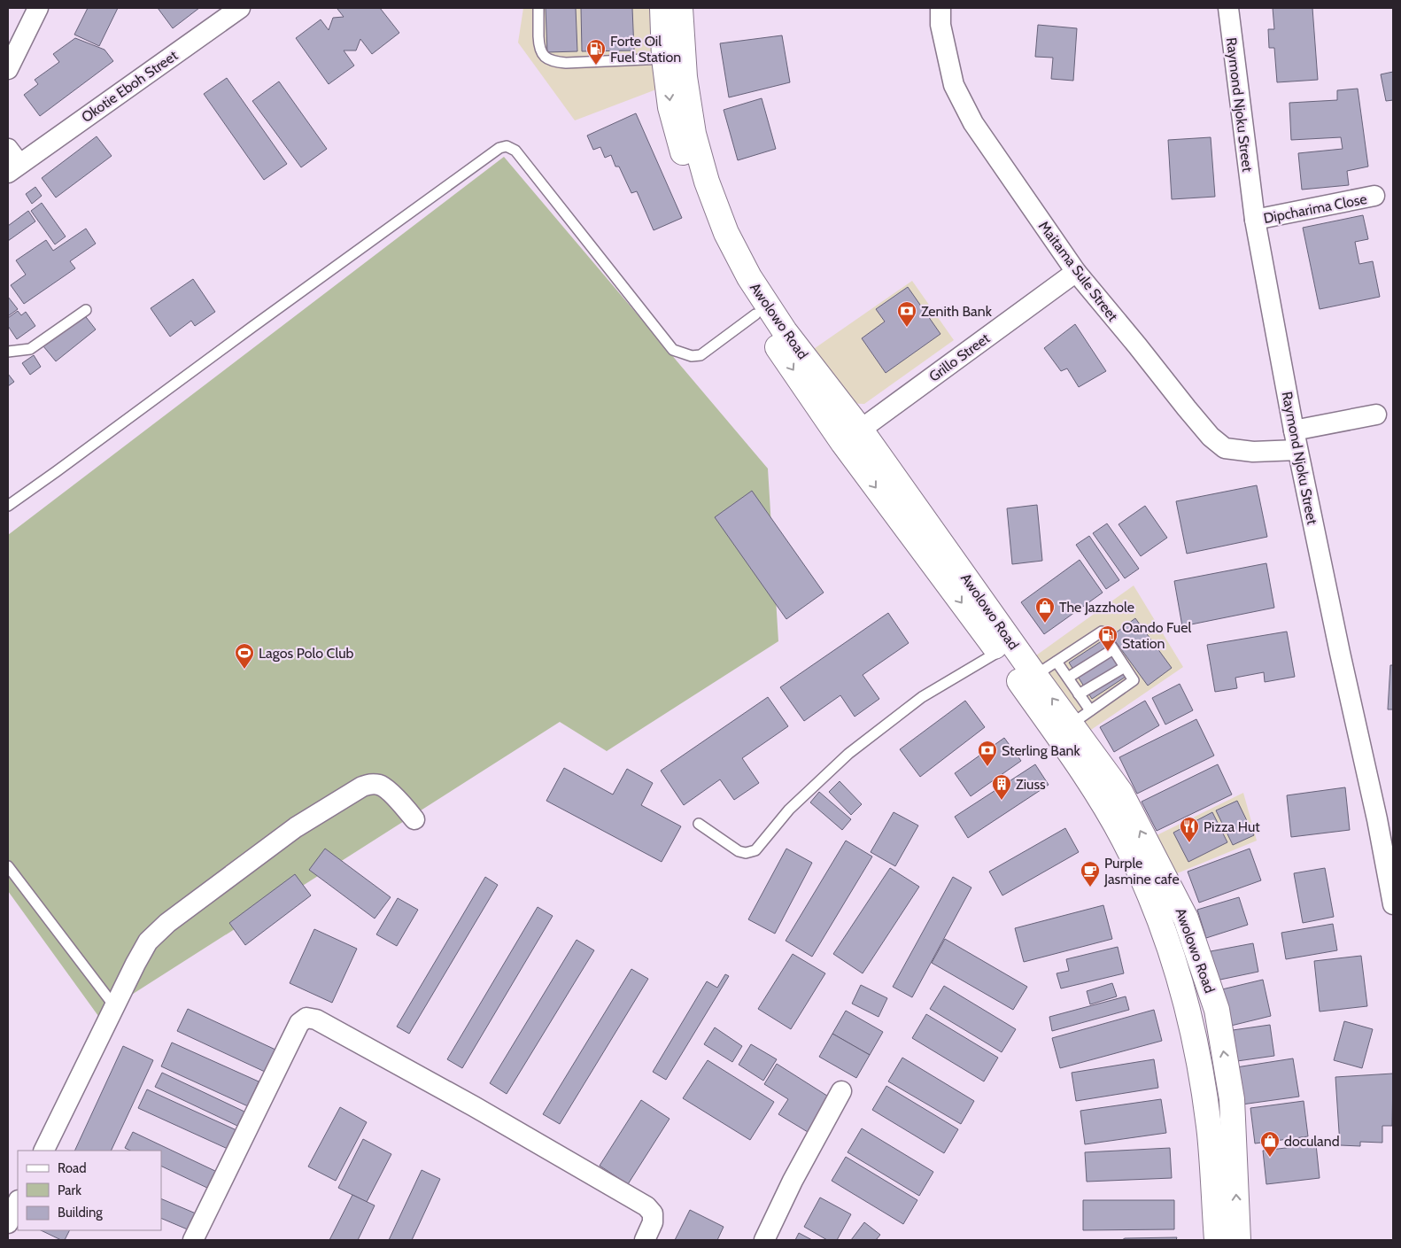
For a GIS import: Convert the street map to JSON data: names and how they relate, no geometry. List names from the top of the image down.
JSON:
{
  "streets": {
    "main road": ["Awolowo Road"],
    "street": [
      "Okotie Eboh Street",
      "Raymond Njoku Street",
      "Dipcharima Close",
      "Maitama Sule Street",
      "Grillo Street"
    ]
  },
  "crossings": [
    ["Raymond Njoku Street", "Dipcharima Close"],
    ["Raymond Njoku Street", "Maitama Sule Street"],
    ["Maitama Sule Street", "Grillo Street"],
    ["Awolowo Road", "Grillo Street"]
  ],
  "places": {
    "fuel station": ["Forte Oil Fuel Station", "Oando Fuel Station"],
    "bank": ["Zenith Bank", "Sterling Bank"],
    "shop": ["The Jazzhole", "doculand"],
    "sports": ["Lagos Polo Club"],
    "building": ["Ziuss"],
    "restaurant": ["Pizza Hut"],
    "cafe": ["Purple Jasmine cafe"]
  },
  "legend": ["Road", "Park", "Building"]
}
